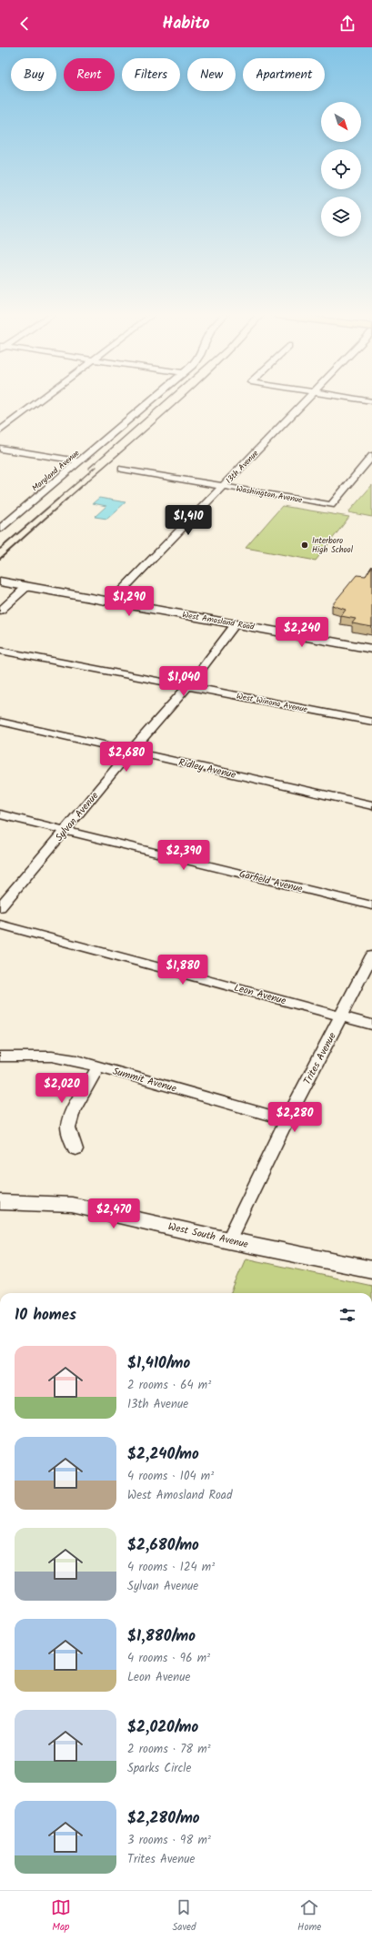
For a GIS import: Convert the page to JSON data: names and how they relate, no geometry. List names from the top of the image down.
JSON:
{
  "streets": {
    "street": [
      "13th Avenue",
      "Maryland Avenue",
      "Washington Avenue",
      "West Amosland Road",
      "West Winona Avenue",
      "Ridley Avenue",
      "Sylvan Avenue",
      "Garfield Avenue",
      "Leon Avenue",
      "Trites Avenue",
      "Summit Avenue",
      "West South Avenue"
    ]
  },
  "crossings": [
    ["13th Avenue", "Washington Avenue"],
    ["13th Avenue", "West Amosland Road"],
    ["West Amosland Road", "Sylvan Avenue"],
    ["West Winona Avenue", "Sylvan Avenue"],
    ["Ridley Avenue", "Sylvan Avenue"],
    ["Sylvan Avenue", "Garfield Avenue"],
    ["Leon Avenue", "Trites Avenue"],
    ["Trites Avenue", "Summit Avenue"],
    ["Trites Avenue", "West South Avenue"]
  ],
  "places": ["Interboro High School"],
  "north": "bottom right",
  "page": {
    "header": "Habito",
    "chip": [
      "Buy",
      "Rent",
      "Filters",
      "New",
      "Apartment"
    ],
    "price": [
      "$1,410",
      "$1,290",
      "$2,240",
      "$1,040",
      "$2,680",
      "$2,390",
      "$1,880",
      "$2,020",
      "$2,280",
      "$2,470"
    ],
    "heading": "10 homes",
    "list": [
      {
        "name": "$1,410/mo",
        "note": "2 rooms · 64 m² · 13th Avenue"
      },
      {
        "name": "$2,240/mo",
        "note": "4 rooms · 104 m² · West Amosland Road"
      },
      {
        "name": "$2,680/mo",
        "note": "4 rooms · 124 m² · Sylvan Avenue"
      },
      {
        "name": "$1,880/mo",
        "note": "4 rooms · 96 m² · Leon Avenue"
      },
      {
        "name": "$2,020/mo",
        "note": "2 rooms · 78 m² · Sparks Circle"
      },
      {
        "name": "$2,280/mo",
        "note": "3 rooms · 98 m² · Trites Avenue"
      }
    ],
    "tabs": ["Map", "Saved", "Home"]
  }
}
